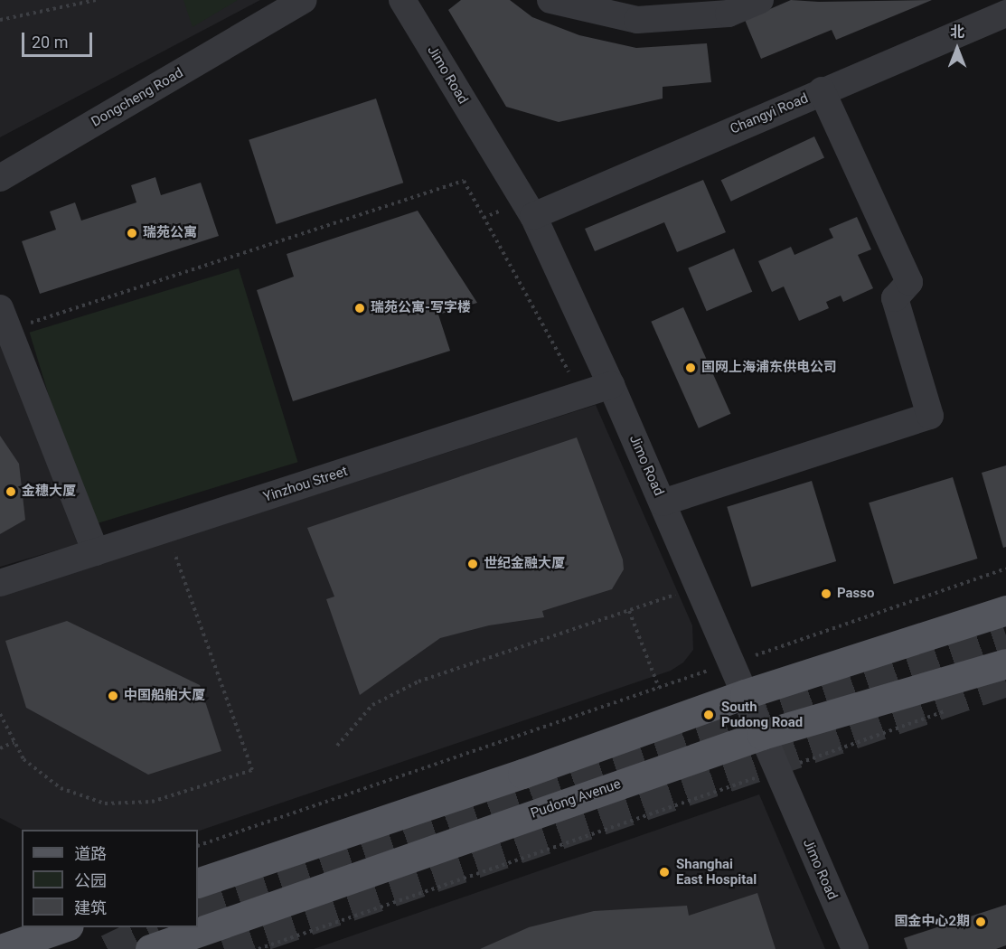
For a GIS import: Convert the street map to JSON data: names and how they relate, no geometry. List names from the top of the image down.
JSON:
{
  "streets": {
    "main road": ["Pudong Avenue"],
    "street": [
      "Jimo Road",
      "Dongcheng Road",
      "Changyi Road",
      "Yinzhou Street"
    ]
  },
  "crossings": [
    ["Jimo Road", "Changyi Road"],
    ["Jimo Road", "Yinzhou Street"],
    ["Jimo Road", "Pudong Avenue"]
  ],
  "places": [
    "瑞苑公寓",
    "瑞苑公寓-写字楼",
    "国网上海浦东供电公司",
    "金穗大厦",
    "世纪金融大厦",
    "Passo",
    "中国船舶大厦",
    "South Pudong Road",
    "Shanghai East Hospital",
    "国金中心2期"
  ],
  "legend": ["道路", "公园", "建筑"],
  "scale_bar": "20 m",
  "north": "top"
}
